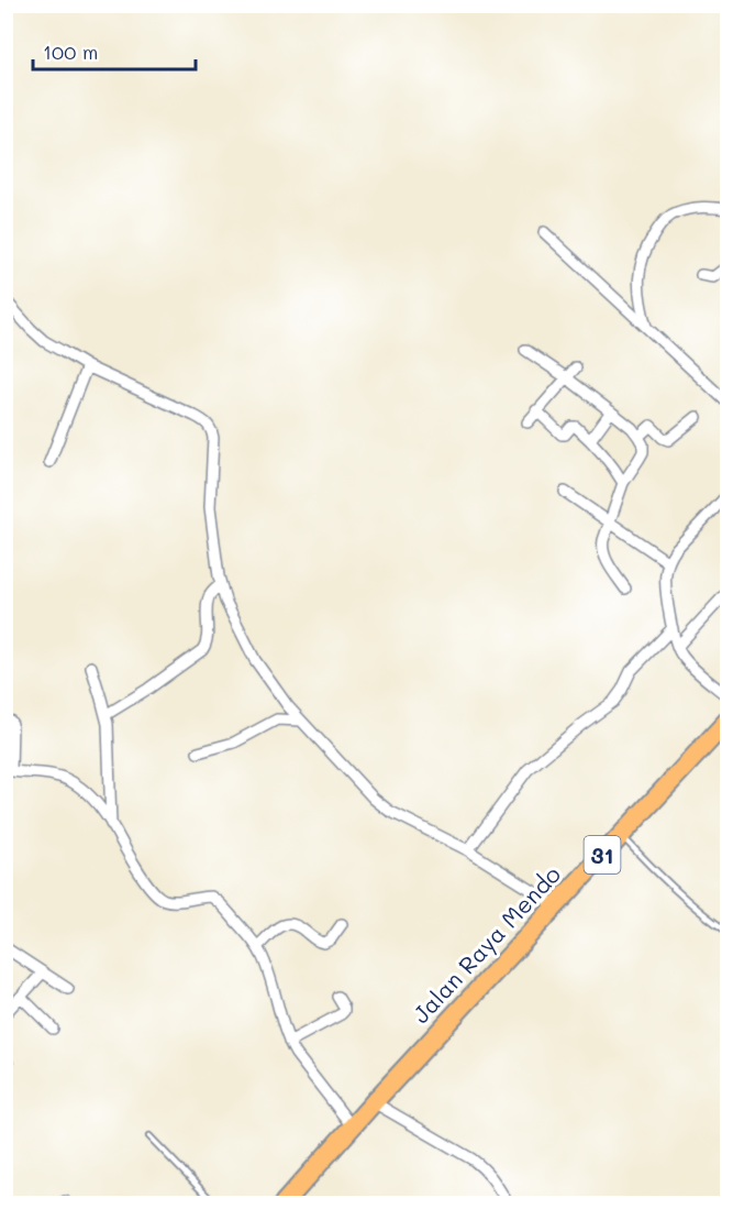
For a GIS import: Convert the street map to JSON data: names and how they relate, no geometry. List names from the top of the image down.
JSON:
{
  "streets": {
    "highway": ["31", "Jalan Raya Mendo"]
  },
  "scale_bar": "100 m"
}
